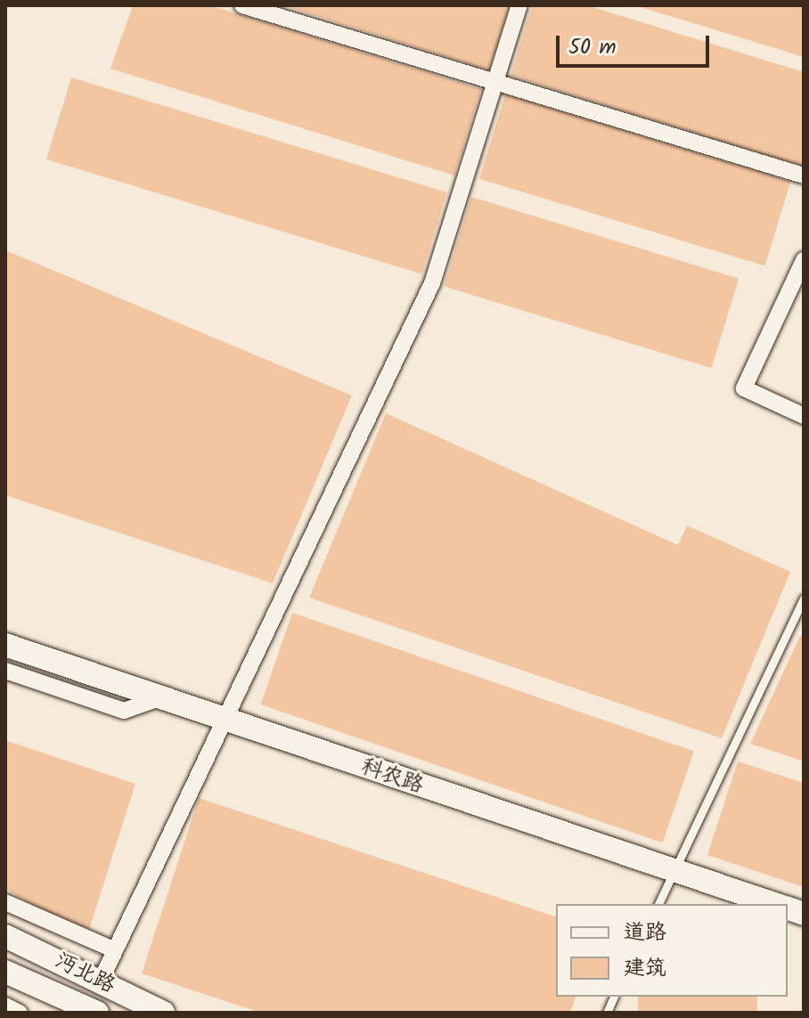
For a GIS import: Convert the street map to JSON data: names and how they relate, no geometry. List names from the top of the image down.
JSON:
{
  "streets": {
    "street": ["科农路", "沔北路"]
  },
  "legend": ["道路", "建筑"],
  "scale_bar": "50 m"
}
